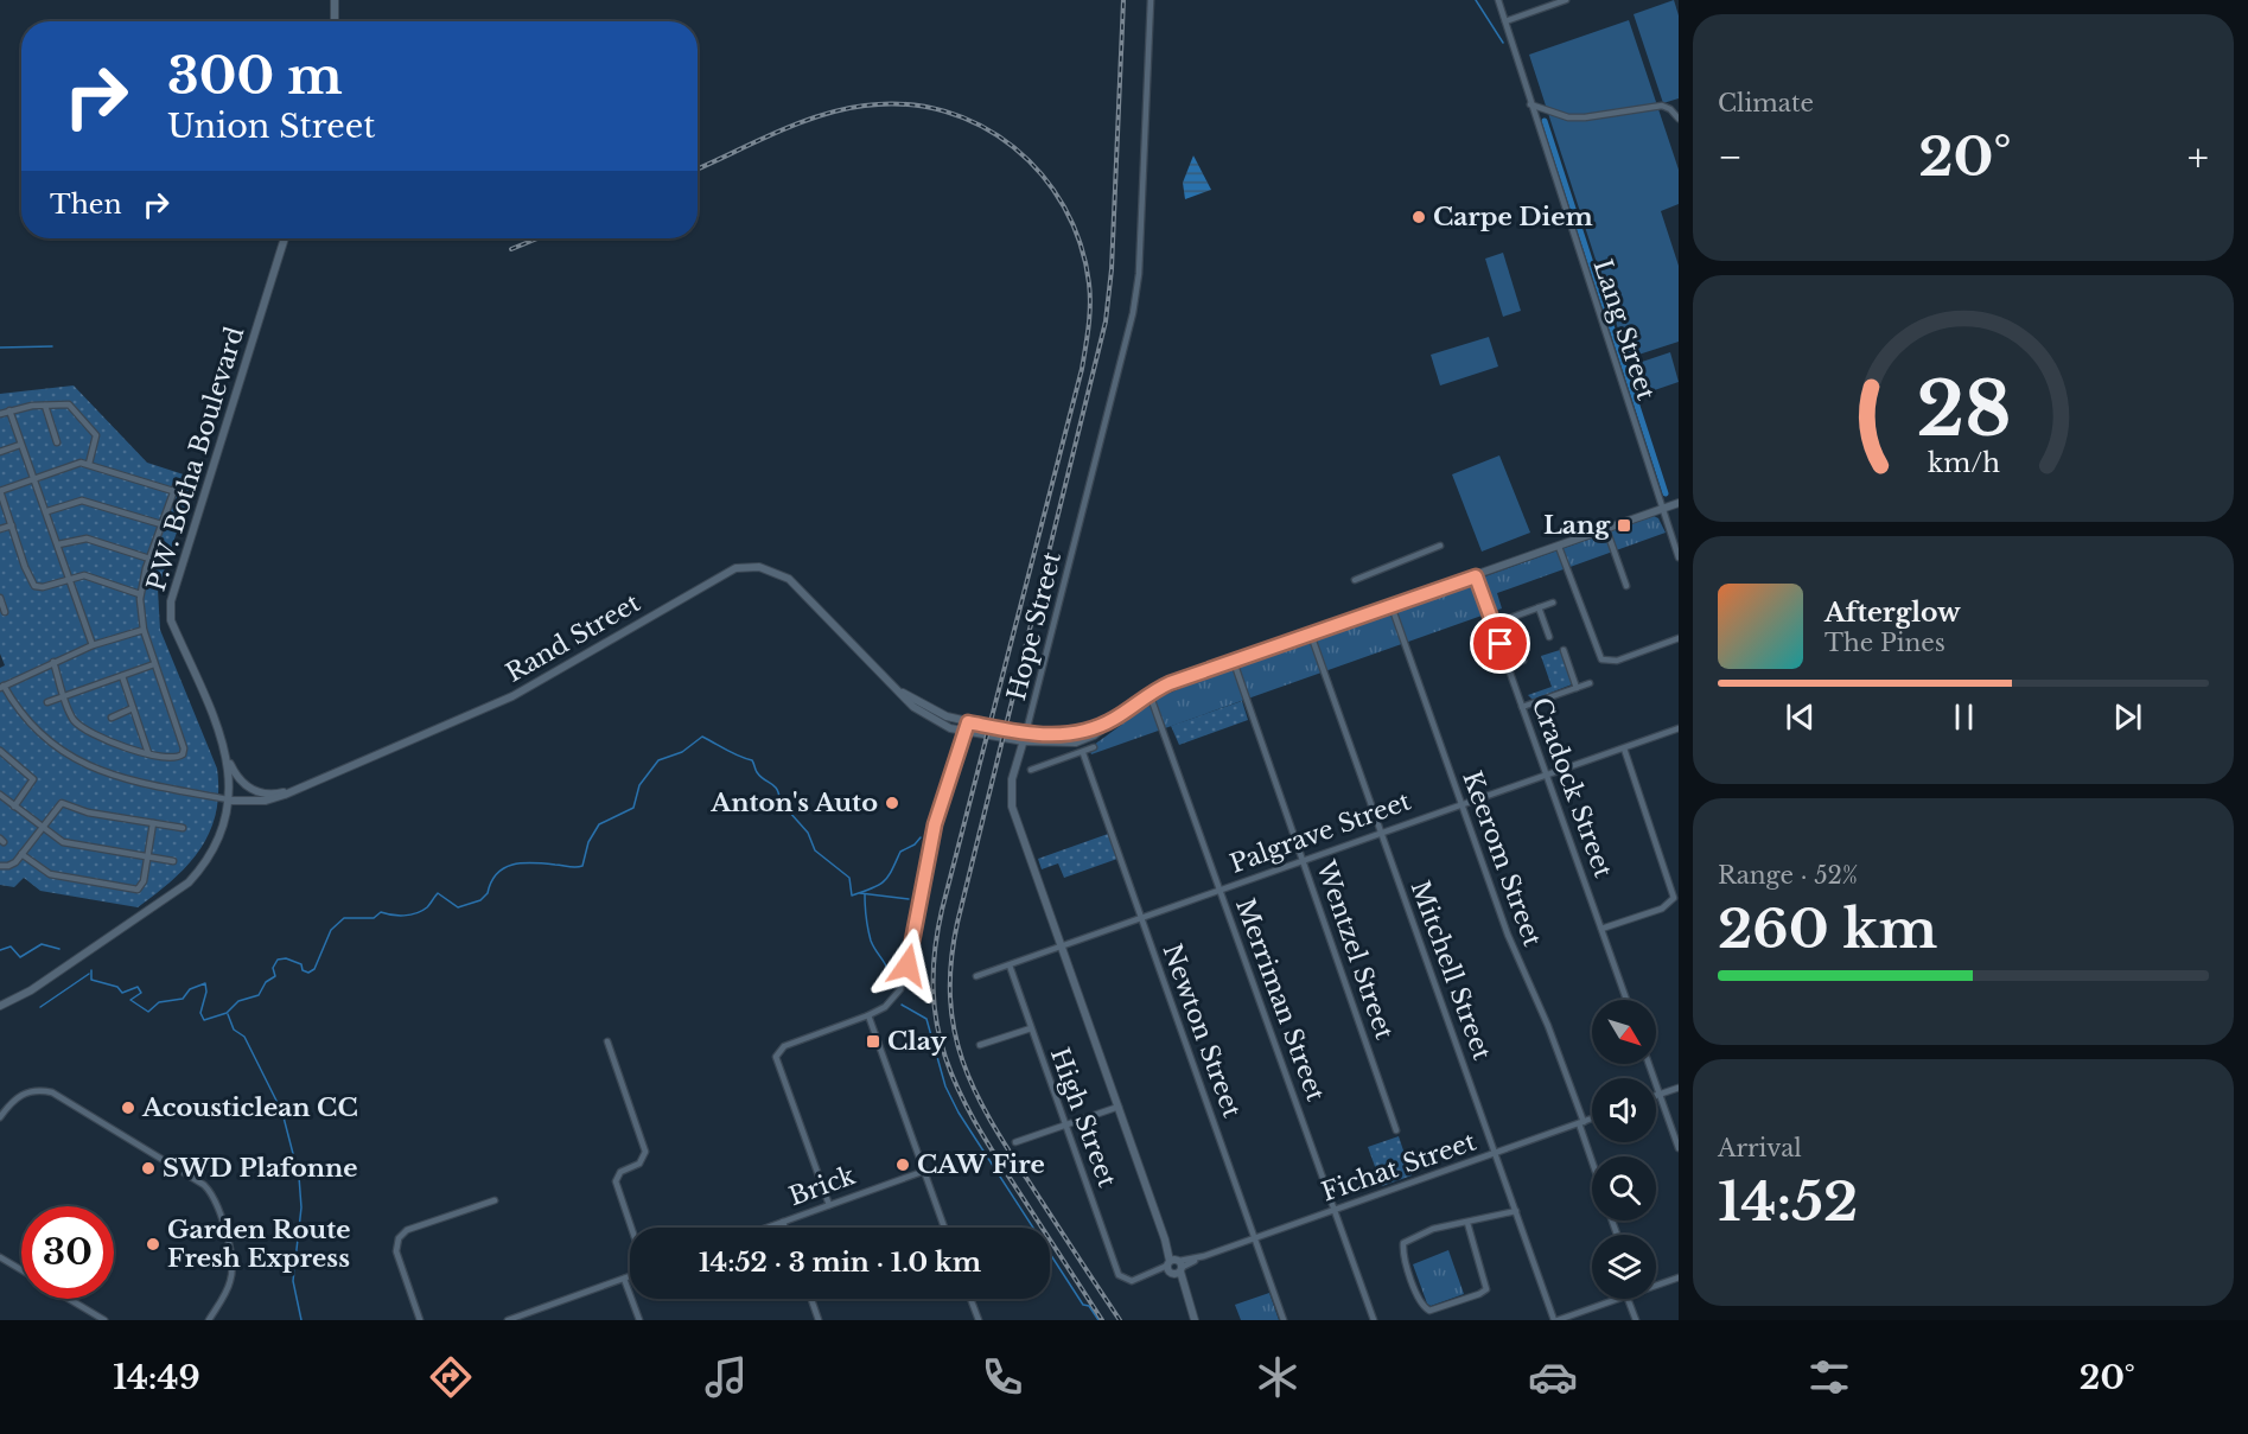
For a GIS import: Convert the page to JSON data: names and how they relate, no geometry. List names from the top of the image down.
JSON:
{
  "streets": {
    "street": [
      "Lang Street",
      "P.W. Botha Boulevard",
      "Hope Street",
      "Rand Street",
      "Cradock Street",
      "Palgrave Street",
      "Keerom Street",
      "Wentzel Street",
      "Mitchell Street",
      "Merriman Street",
      "Newton Street",
      "High Street",
      "Fichat Street",
      "Brick"
    ]
  },
  "crossings": [
    ["P.W. Botha Boulevard", "Rand Street"],
    ["Hope Street", "Rand Street"],
    ["Hope Street", "Palgrave Street"],
    ["Hope Street", "Fichat Street"],
    ["Cradock Street", "Palgrave Street"],
    ["Palgrave Street", "Keerom Street"],
    ["Palgrave Street", "Wentzel Street"],
    ["Palgrave Street", "Mitchell Street"],
    ["Palgrave Street", "Merriman Street"],
    ["Palgrave Street", "Newton Street"],
    ["Palgrave Street", "High Street"],
    ["Keerom Street", "Fichat Street"],
    ["Mitchell Street", "Fichat Street"],
    ["Merriman Street", "Fichat Street"],
    ["Newton Street", "Fichat Street"],
    ["High Street", "Fichat Street"]
  ],
  "places": {
    "other": [
      "Carpe Diem",
      "Anton's Auto",
      "Acousticlean CC",
      "CAW Fire",
      "SWD Plafonne",
      "Garden Route Fresh Express"
    ],
    "transit": ["Lang", "Clay"]
  },
  "north": "bottom right",
  "page": {
    "tile": [
      "Climate",
      ["Range · 52%", "260 km"],
      ["Arrival", "14:52"]
    ],
    "turn": ["300 m", "Union Street"],
    "heat": ["−", "20°", "+"],
    "then": "Then",
    "song": ["Afterglow", "The Pines"],
    "limit": "30",
    "trip": "14:52 · 3 min · 1.0 km",
    "tabs": ["14:49", "20°"],
    "gauge": ["28", "km/h"]
  }
}
